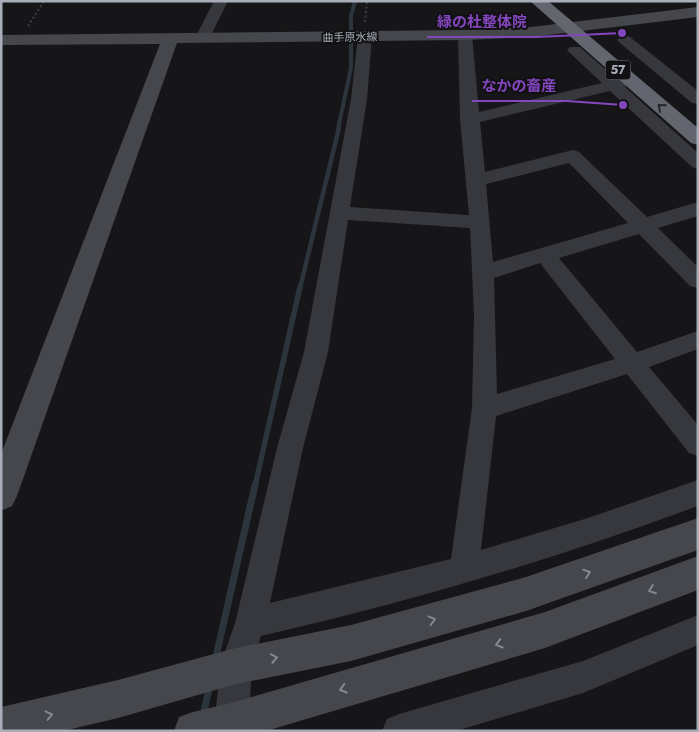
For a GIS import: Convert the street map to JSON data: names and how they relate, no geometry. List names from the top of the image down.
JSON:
{
  "streets": {
    "highway": ["57"],
    "street": ["曲手原水線"]
  },
  "crossings": [
    ["曲手原水線", "57"]
  ],
  "places": ["緑の杜整体院", "なかの畜産"]
}
